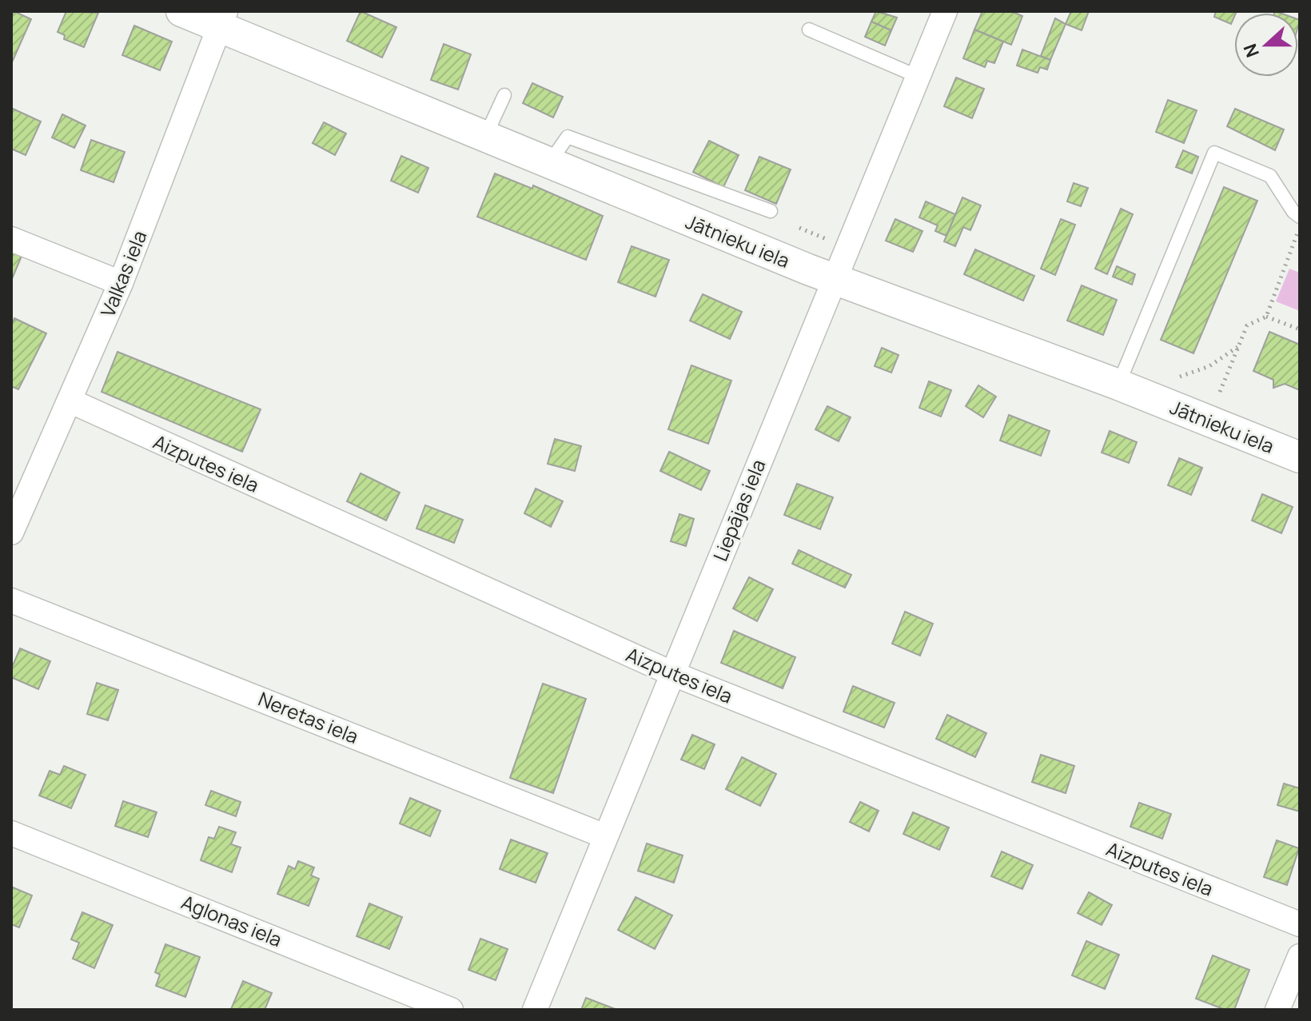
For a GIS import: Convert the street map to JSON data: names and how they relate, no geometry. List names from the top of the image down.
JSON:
{
  "streets": {
    "street": [
      "Jātnieku iela",
      "Valkas iela",
      "Aizputes iela",
      "Liepājas iela",
      "Neretas iela",
      "Aglonas iela"
    ]
  },
  "crossings": [
    ["Jātnieku iela", "Valkas iela"],
    ["Jātnieku iela", "Liepājas iela"],
    ["Valkas iela", "Aizputes iela"],
    ["Aizputes iela", "Liepājas iela"],
    ["Liepājas iela", "Neretas iela"]
  ],
  "north": "left"
}
